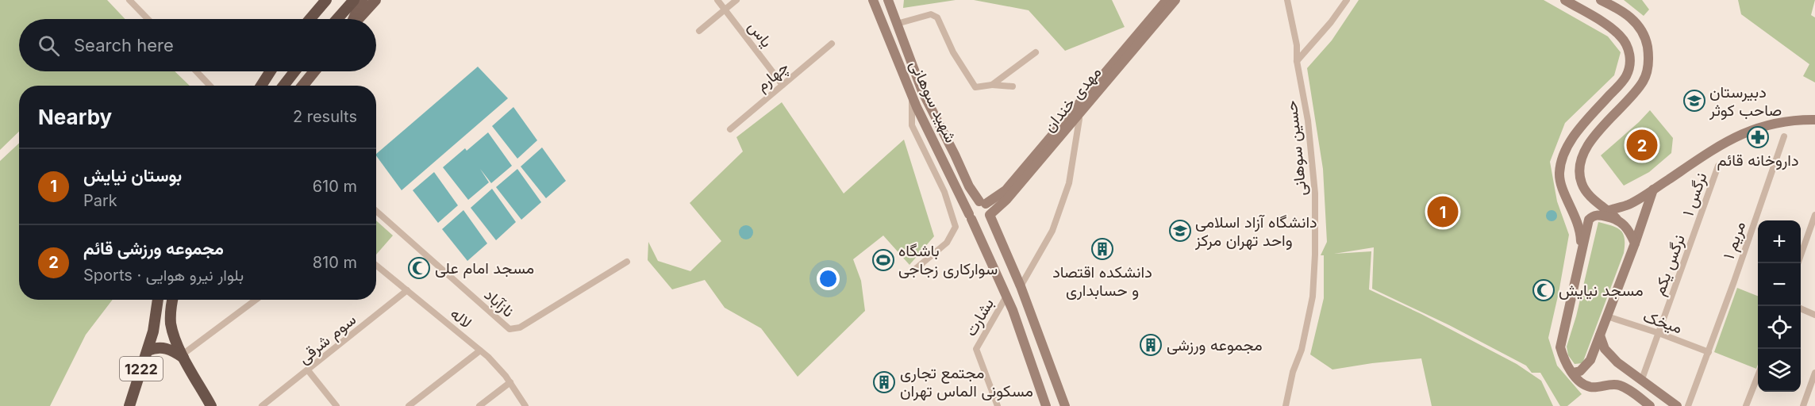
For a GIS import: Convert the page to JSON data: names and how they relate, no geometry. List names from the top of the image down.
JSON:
{
  "streets": {
    "highway": ["1222"],
    "main road": ["مهدی خندان", "شهید سوهانی"],
    "street": [
      "یاس",
      "چهارم",
      "حسین سوهانی",
      "نرگس ۱",
      "مریم ۱",
      "نرگس یکم",
      "نازآباد",
      "بشارت",
      "لاله",
      "میخک",
      "سوم شرقی"
    ]
  },
  "crossings": [
    ["یاس", "چهارم"],
    ["مهدی خندان", "شهید سوهانی"],
    ["شهید سوهانی", "بشارت"],
    ["نرگس ۱", "نرگس یکم"],
    ["مریم ۱", "میخک"],
    ["نرگس یکم", "میخک"],
    ["لاله", "سوم شرقی"]
  ],
  "places": {
    "school or university": ["دبيرستان صاحب كوثر", "دانشگاه آزاد اسلامی واحد تهران مرکز"],
    "pharmacy": ["داروخانه قائم"],
    "building": ["دانشکده اقتصاد و حسابداری", "مجموعه ورزشی", "مجتمع تجاری مسکونی الماس تهران"],
    "sports": ["باشگاه سواركاری زجاجی"],
    "mosque": ["مسجد امام علی", "مسجد نیایش"]
  },
  "page": {
    "search": "Search here",
    "heading": ["Nearby", "2 results"],
    "pins": ["2", "1"],
    "list": [
      {
        "mark": "1",
        "name": "بوستان نیایش",
        "note": "Park",
        "value": "610 m"
      },
      {
        "mark": "2",
        "name": "مجموعه ورزشی قائم",
        "note": "Sports · بلوار نیرو هوایی",
        "value": "810 m"
      }
    ],
    "map_buttons": ["+", "−"]
  }
}
